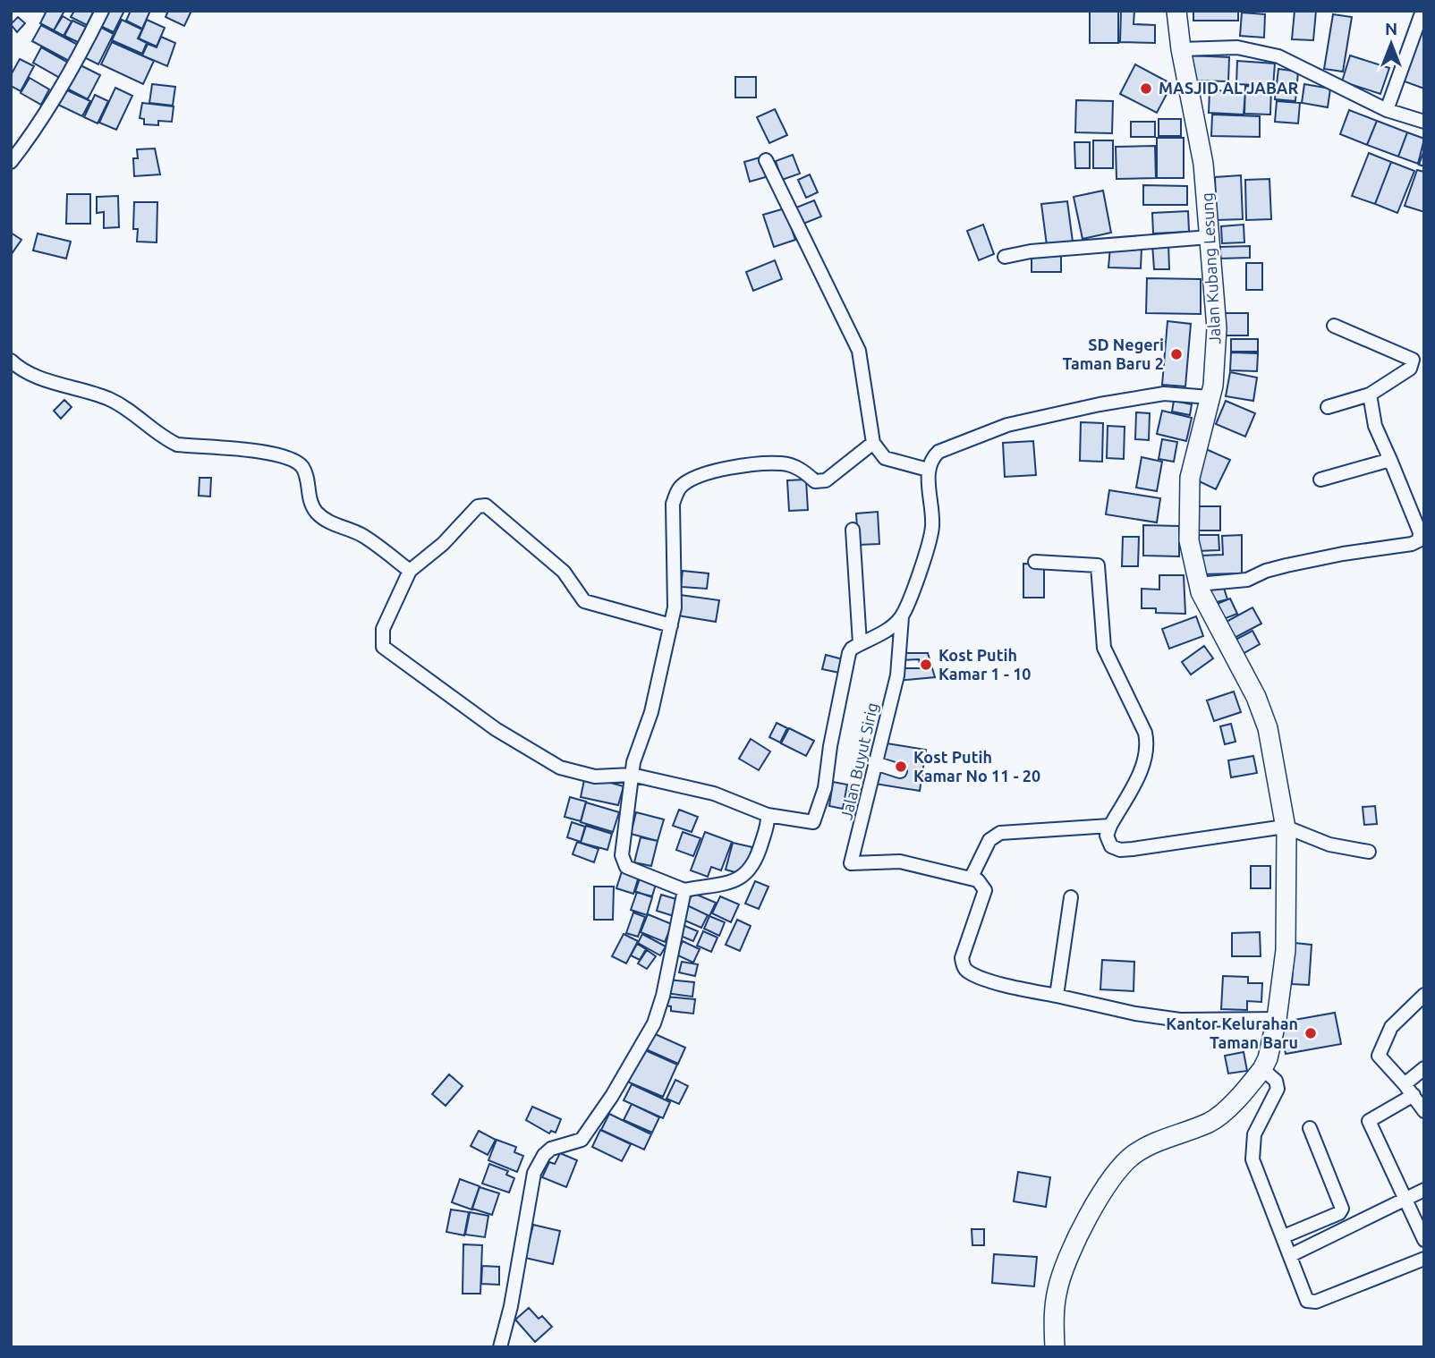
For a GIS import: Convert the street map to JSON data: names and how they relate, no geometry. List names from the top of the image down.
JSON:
{
  "streets": {
    "street": ["Jalan Kubang Lesung", "Jalan Buyut Sirig"]
  },
  "places": [
    "MASJID AL JABAR",
    "SD Negeri Taman Baru 2",
    "Kost Putih Kamar 1 - 10",
    "Kost Putih Kamar No 11 - 20",
    "Kantor Kelurahan Taman Baru"
  ],
  "north": "top"
}
